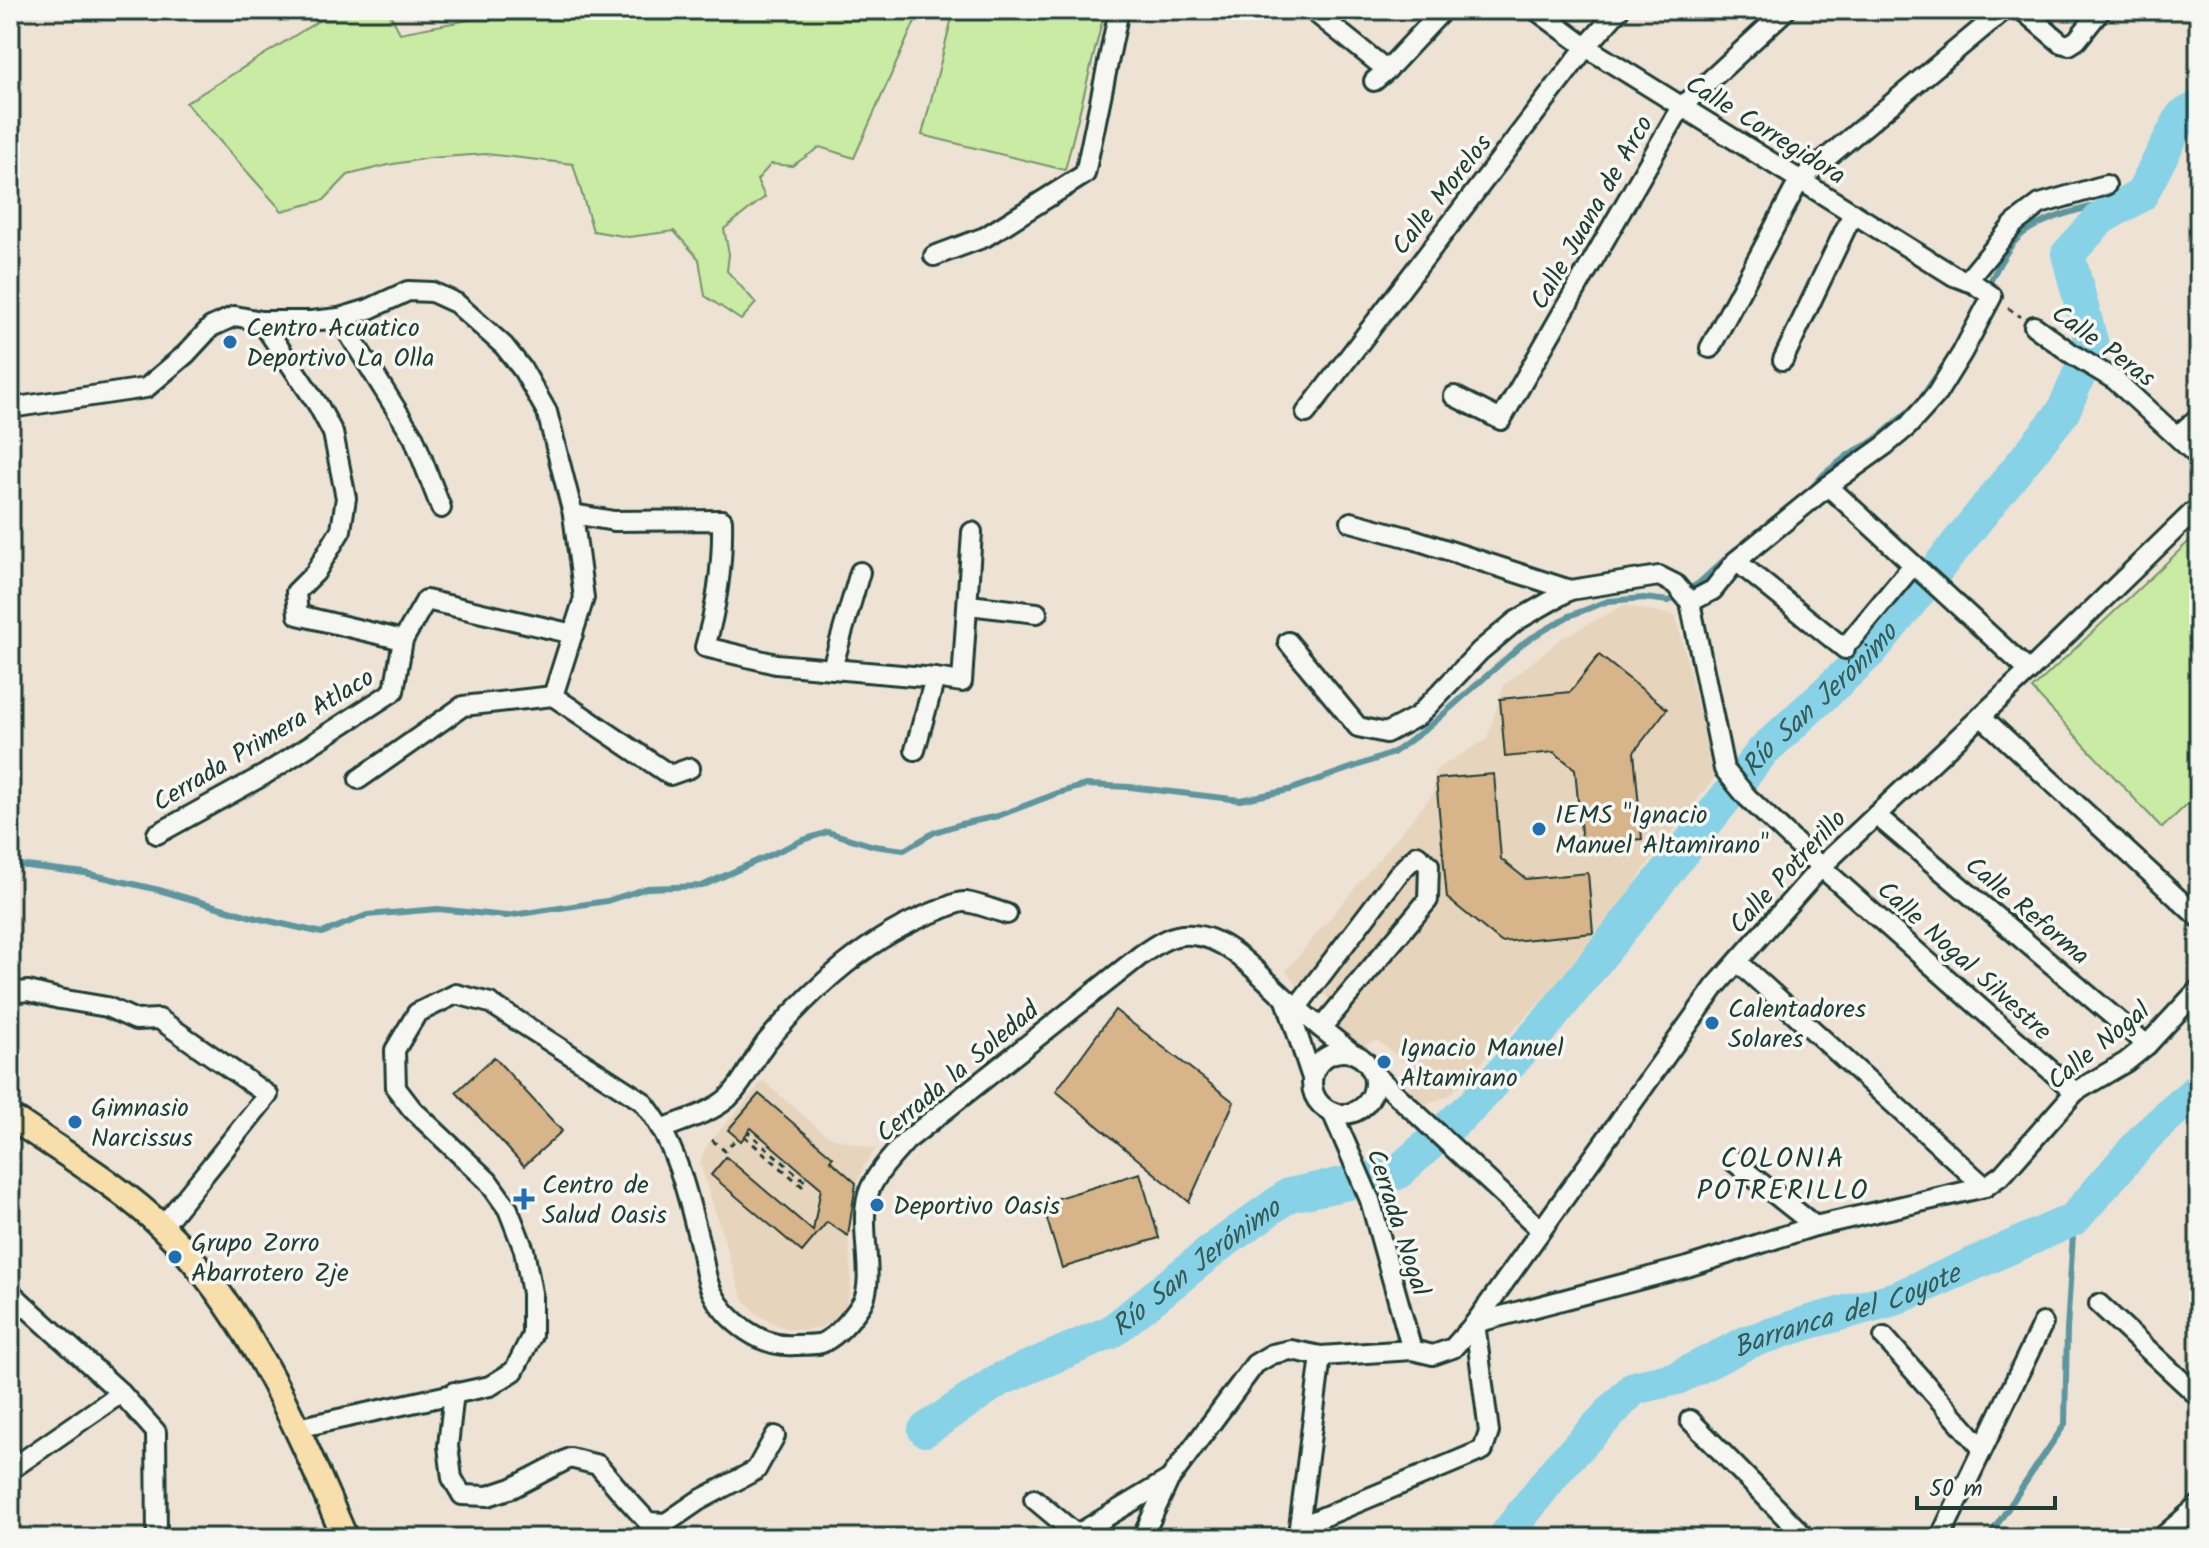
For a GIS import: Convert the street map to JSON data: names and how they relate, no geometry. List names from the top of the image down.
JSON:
{
  "streets": {
    "street": [
      "Calle Corregidora",
      "Calle Morelos",
      "Calle Juana de Arco",
      "Calle Peras",
      "Cerrada Primera Atlaco",
      "Calle Potrerillo",
      "Calle Reforma",
      "Calle Nogal Silvestre",
      "Calle Nogal",
      "Cerrada la Soledad",
      "Cerrada Nogal"
    ]
  },
  "crossings": [
    ["Calle Corregidora", "Calle Morelos"],
    ["Calle Corregidora", "Calle Juana de Arco"],
    ["Calle Potrerillo", "Calle Reforma"],
    ["Calle Potrerillo", "Calle Nogal Silvestre"],
    ["Calle Potrerillo", "Calle Nogal"],
    ["Calle Potrerillo", "Cerrada Nogal"],
    ["Calle Reforma", "Calle Nogal"],
    ["Calle Nogal Silvestre", "Calle Nogal"],
    ["Cerrada la Soledad", "Cerrada Nogal"]
  ],
  "districts": ["COLONIA POTRERILLO"],
  "water": ["Río San Jerónimo", "Barranca del Coyote"],
  "places": {
    "other": [
      "Centro Acuatico Deportivo La Olla",
      "IEMS \"Ignacio Manuel Altamirano\"",
      "Calentadores Solares",
      "Ignacio Manuel Altamirano",
      "Gimnasio Narcissus",
      "Deportivo Oasis",
      "Grupo Zorro Abarrotero Zje"
    ],
    "health": ["Centro de Salud Oasis"]
  },
  "scale_bar": "50 m"
}
